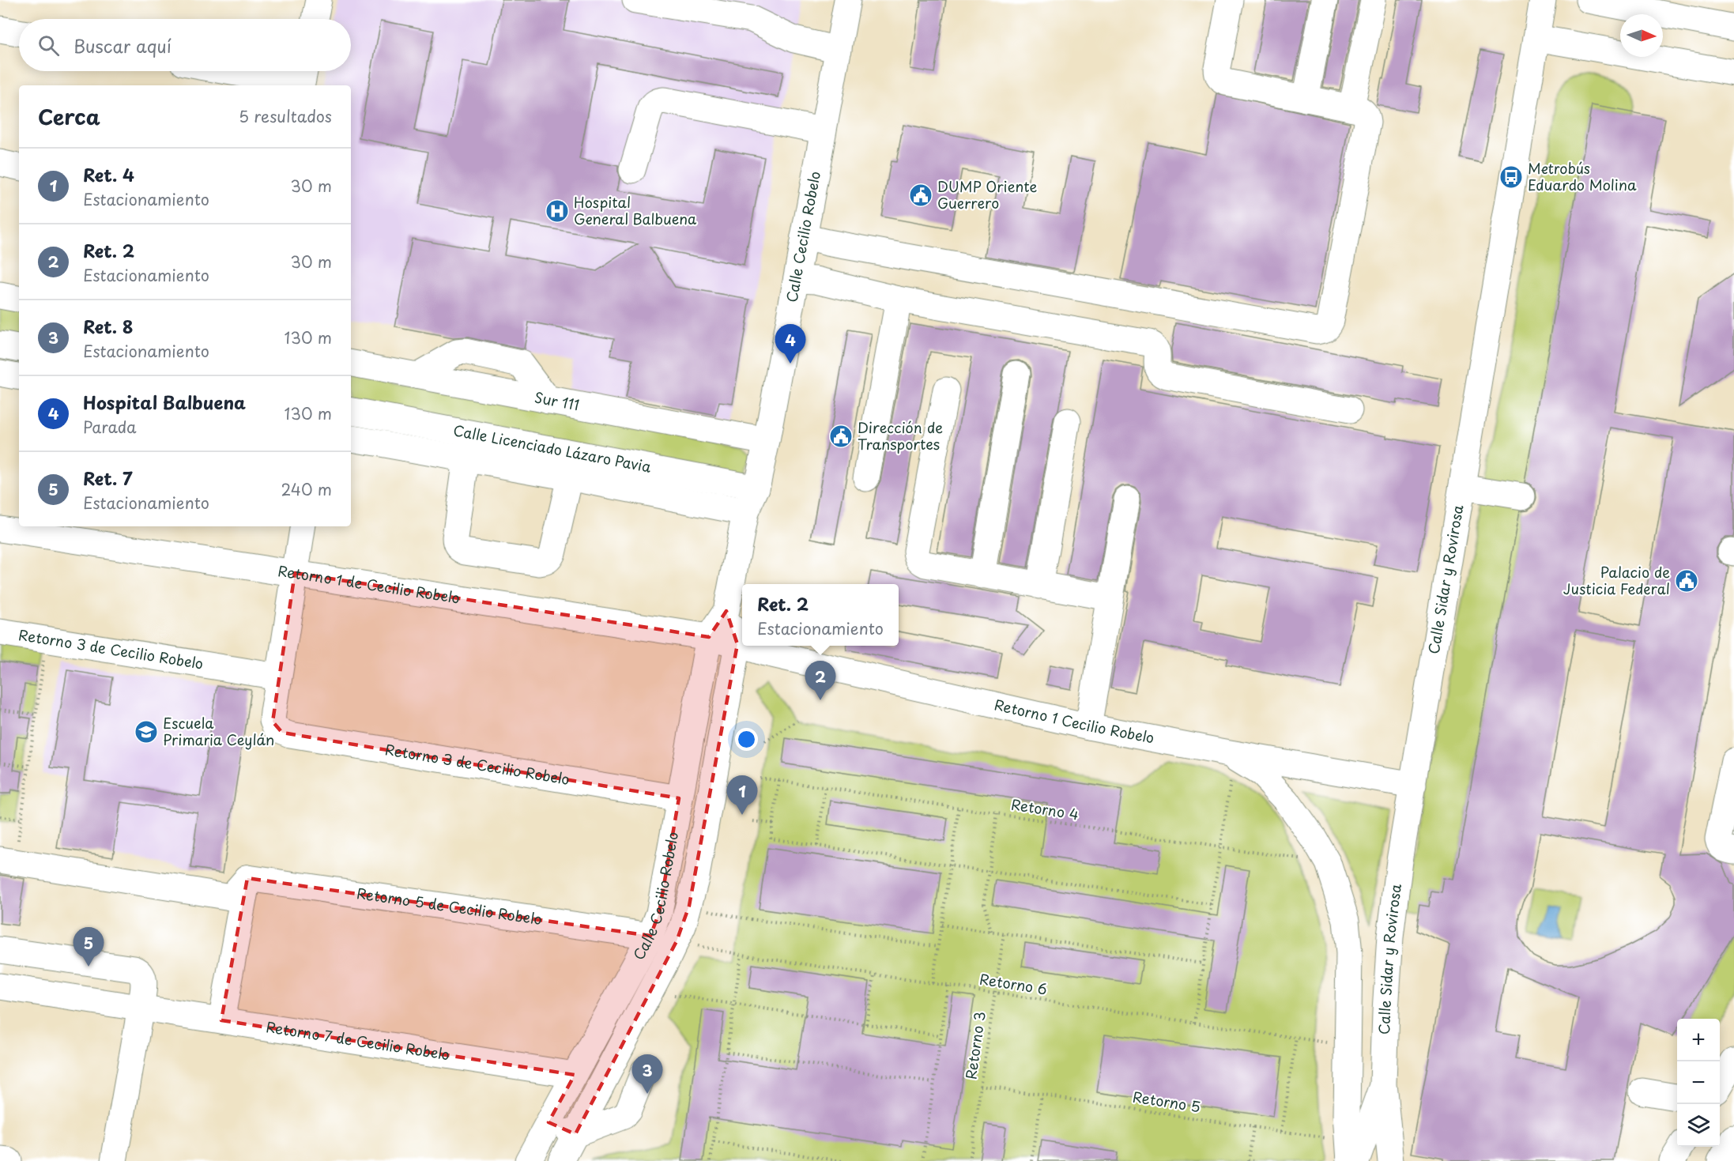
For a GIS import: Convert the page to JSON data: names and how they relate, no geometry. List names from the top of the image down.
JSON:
{
  "streets": {
    "street": [
      "Calle Cecilio Robelo",
      "Sur 111",
      "Calle Licenciado Lázaro Pavia",
      "Calle Sidar y Rovirosa",
      "Retorno 1 de Cecilio Robelo",
      "Retorno 3 de Cecilio Robelo",
      "Retorno 1 Cecilio Robelo",
      "Retorno 5 de Cecilio Robelo",
      "Retorno 7 de Cecilio Robelo"
    ],
    "path": [
      "Retorno 4",
      "Retorno 6",
      "Retorno 3",
      "Retorno 5"
    ]
  },
  "crossings": [
    ["Calle Cecilio Robelo", "Sur 111"],
    ["Calle Cecilio Robelo", "Calle Licenciado Lázaro Pavia"],
    ["Calle Cecilio Robelo", "Retorno 1 de Cecilio Robelo"],
    ["Calle Cecilio Robelo", "Retorno 3 de Cecilio Robelo"],
    ["Calle Cecilio Robelo", "Retorno 1 Cecilio Robelo"],
    ["Calle Cecilio Robelo", "Retorno 5 de Cecilio Robelo"],
    ["Calle Cecilio Robelo", "Retorno 6"],
    ["Calle Cecilio Robelo", "Retorno 7 de Cecilio Robelo"],
    ["Calle Sidar y Rovirosa", "Retorno 1 Cecilio Robelo"],
    ["Retorno 1 de Cecilio Robelo", "Retorno 1 Cecilio Robelo"],
    ["Retorno 6", "Retorno 3"],
    ["Retorno 3", "Retorno 5"]
  ],
  "places": {
    "bus stop": ["Metrobús Eduardo Molina"],
    "public building": ["DUMP Oriente Guerrero", "Dirección de Transportes", "Palacio de Justicia Federal"],
    "hospital": ["Hospital General Balbuena"],
    "school or university": ["Escuela Primaria Ceylán"]
  },
  "north": "right",
  "page": {
    "search": "Buscar aquí",
    "heading": ["Cerca", "5 resultados"],
    "list": [
      {
        "mark": "1",
        "name": "Ret. 4",
        "note": "Estacionamiento",
        "value": "30 m"
      },
      {
        "mark": "2",
        "name": "Ret. 2",
        "note": "Estacionamiento",
        "value": "30 m"
      },
      {
        "mark": "3",
        "name": "Ret. 8",
        "note": "Estacionamiento",
        "value": "130 m"
      },
      {
        "mark": "4",
        "name": "Hospital Balbuena",
        "note": "Parada",
        "value": "130 m"
      },
      {
        "mark": "5",
        "name": "Ret. 7",
        "note": "Estacionamiento",
        "value": "240 m"
      }
    ],
    "pins": [
      "4",
      "2",
      "1",
      "5",
      "3"
    ],
    "popup": ["Ret. 2", "Estacionamiento"],
    "map_buttons": ["+", "−"]
  }
}
